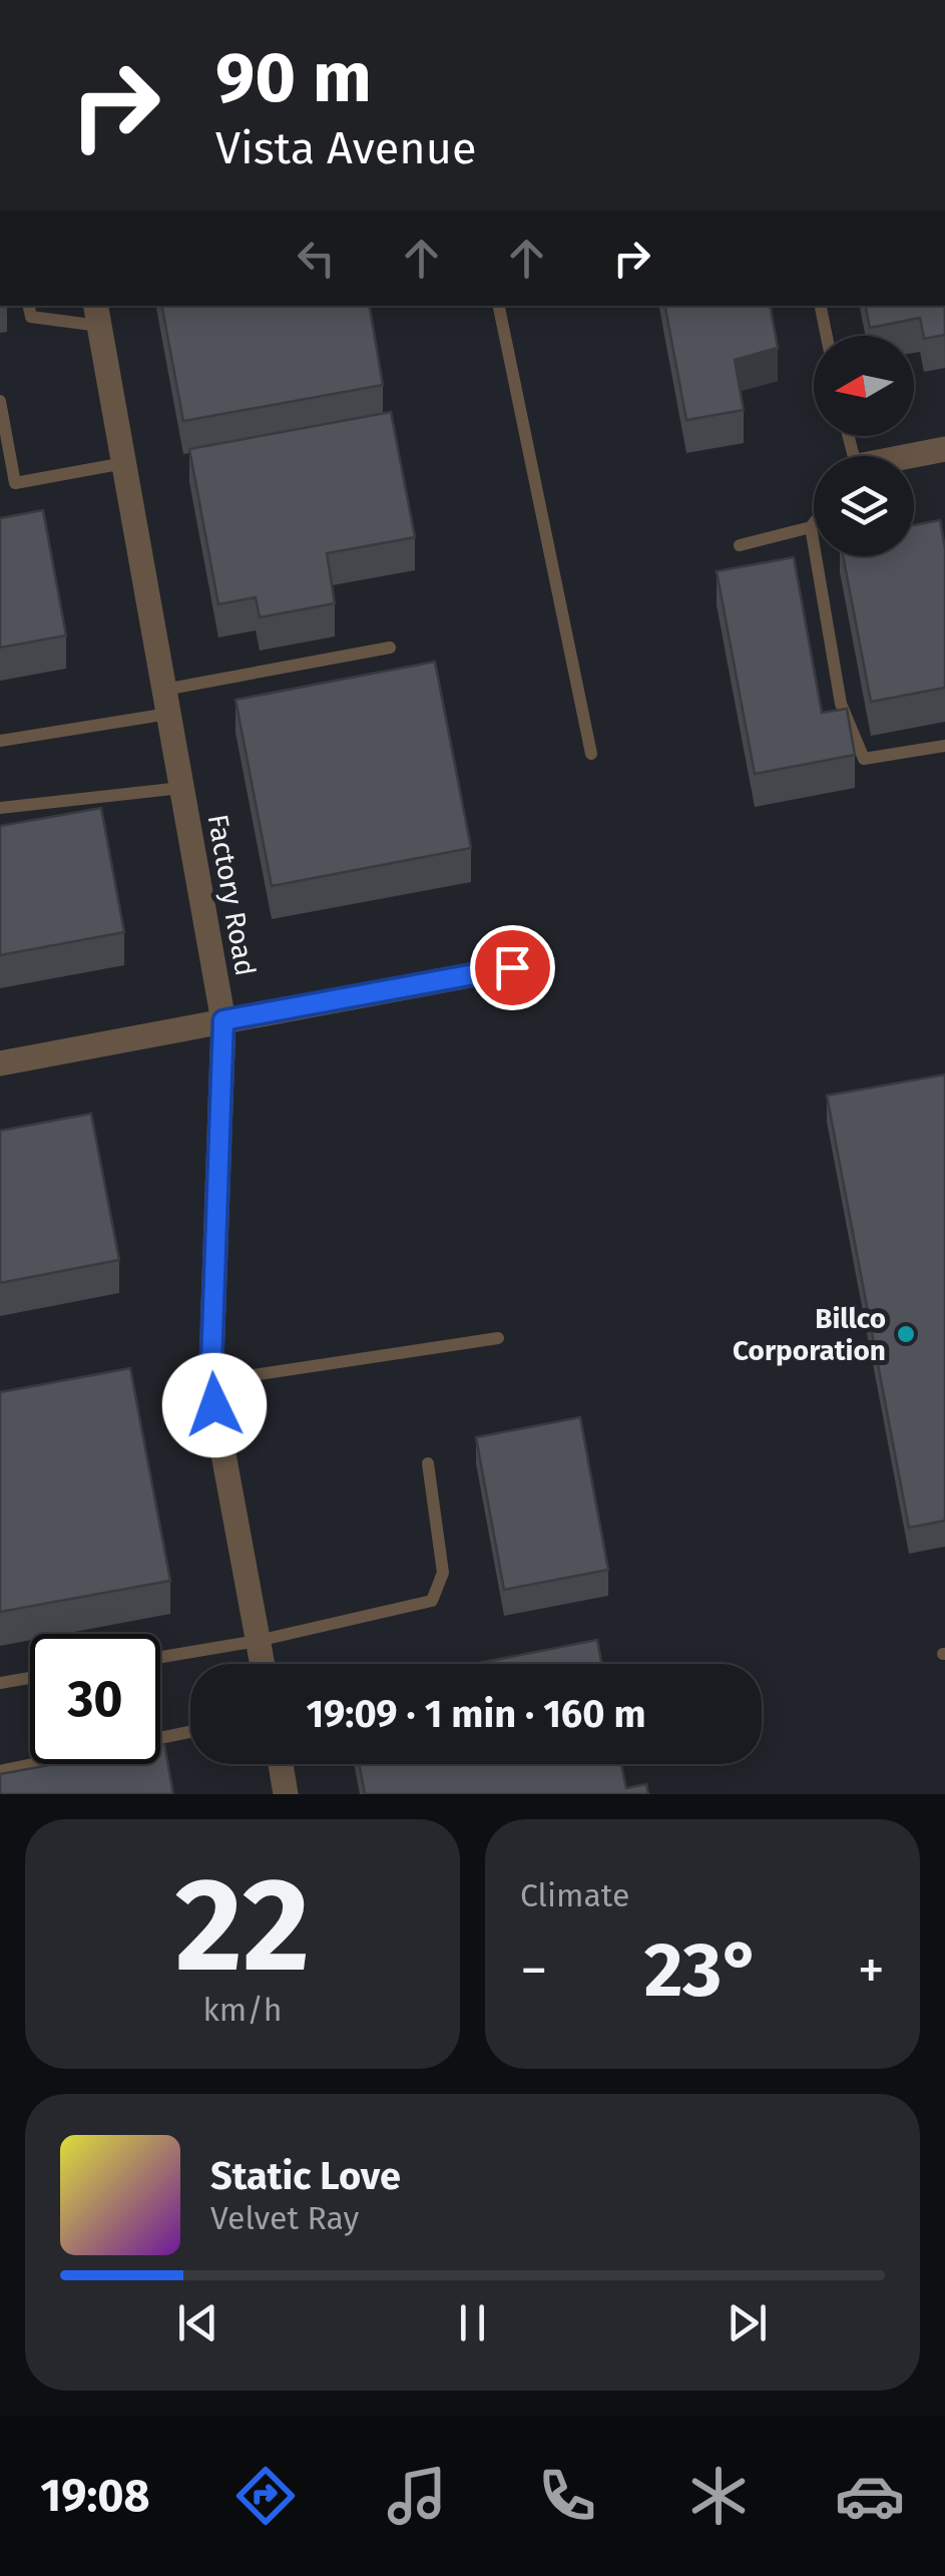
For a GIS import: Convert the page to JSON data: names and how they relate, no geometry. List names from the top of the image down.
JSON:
{
  "streets": {
    "street": ["Factory Road"]
  },
  "places": ["Billco Corporation"],
  "north": "left",
  "page": {
    "turn": ["90 m", "Vista Avenue"],
    "limit": "30",
    "trip": "19:09 · 1 min · 160 m",
    "tile": [
      ["22", "km/h"],
      "Climate"
    ],
    "heat": ["−", "23°", "+"],
    "song": ["Static Love", "Velvet Ray"],
    "tabs": "19:08"
  }
}
